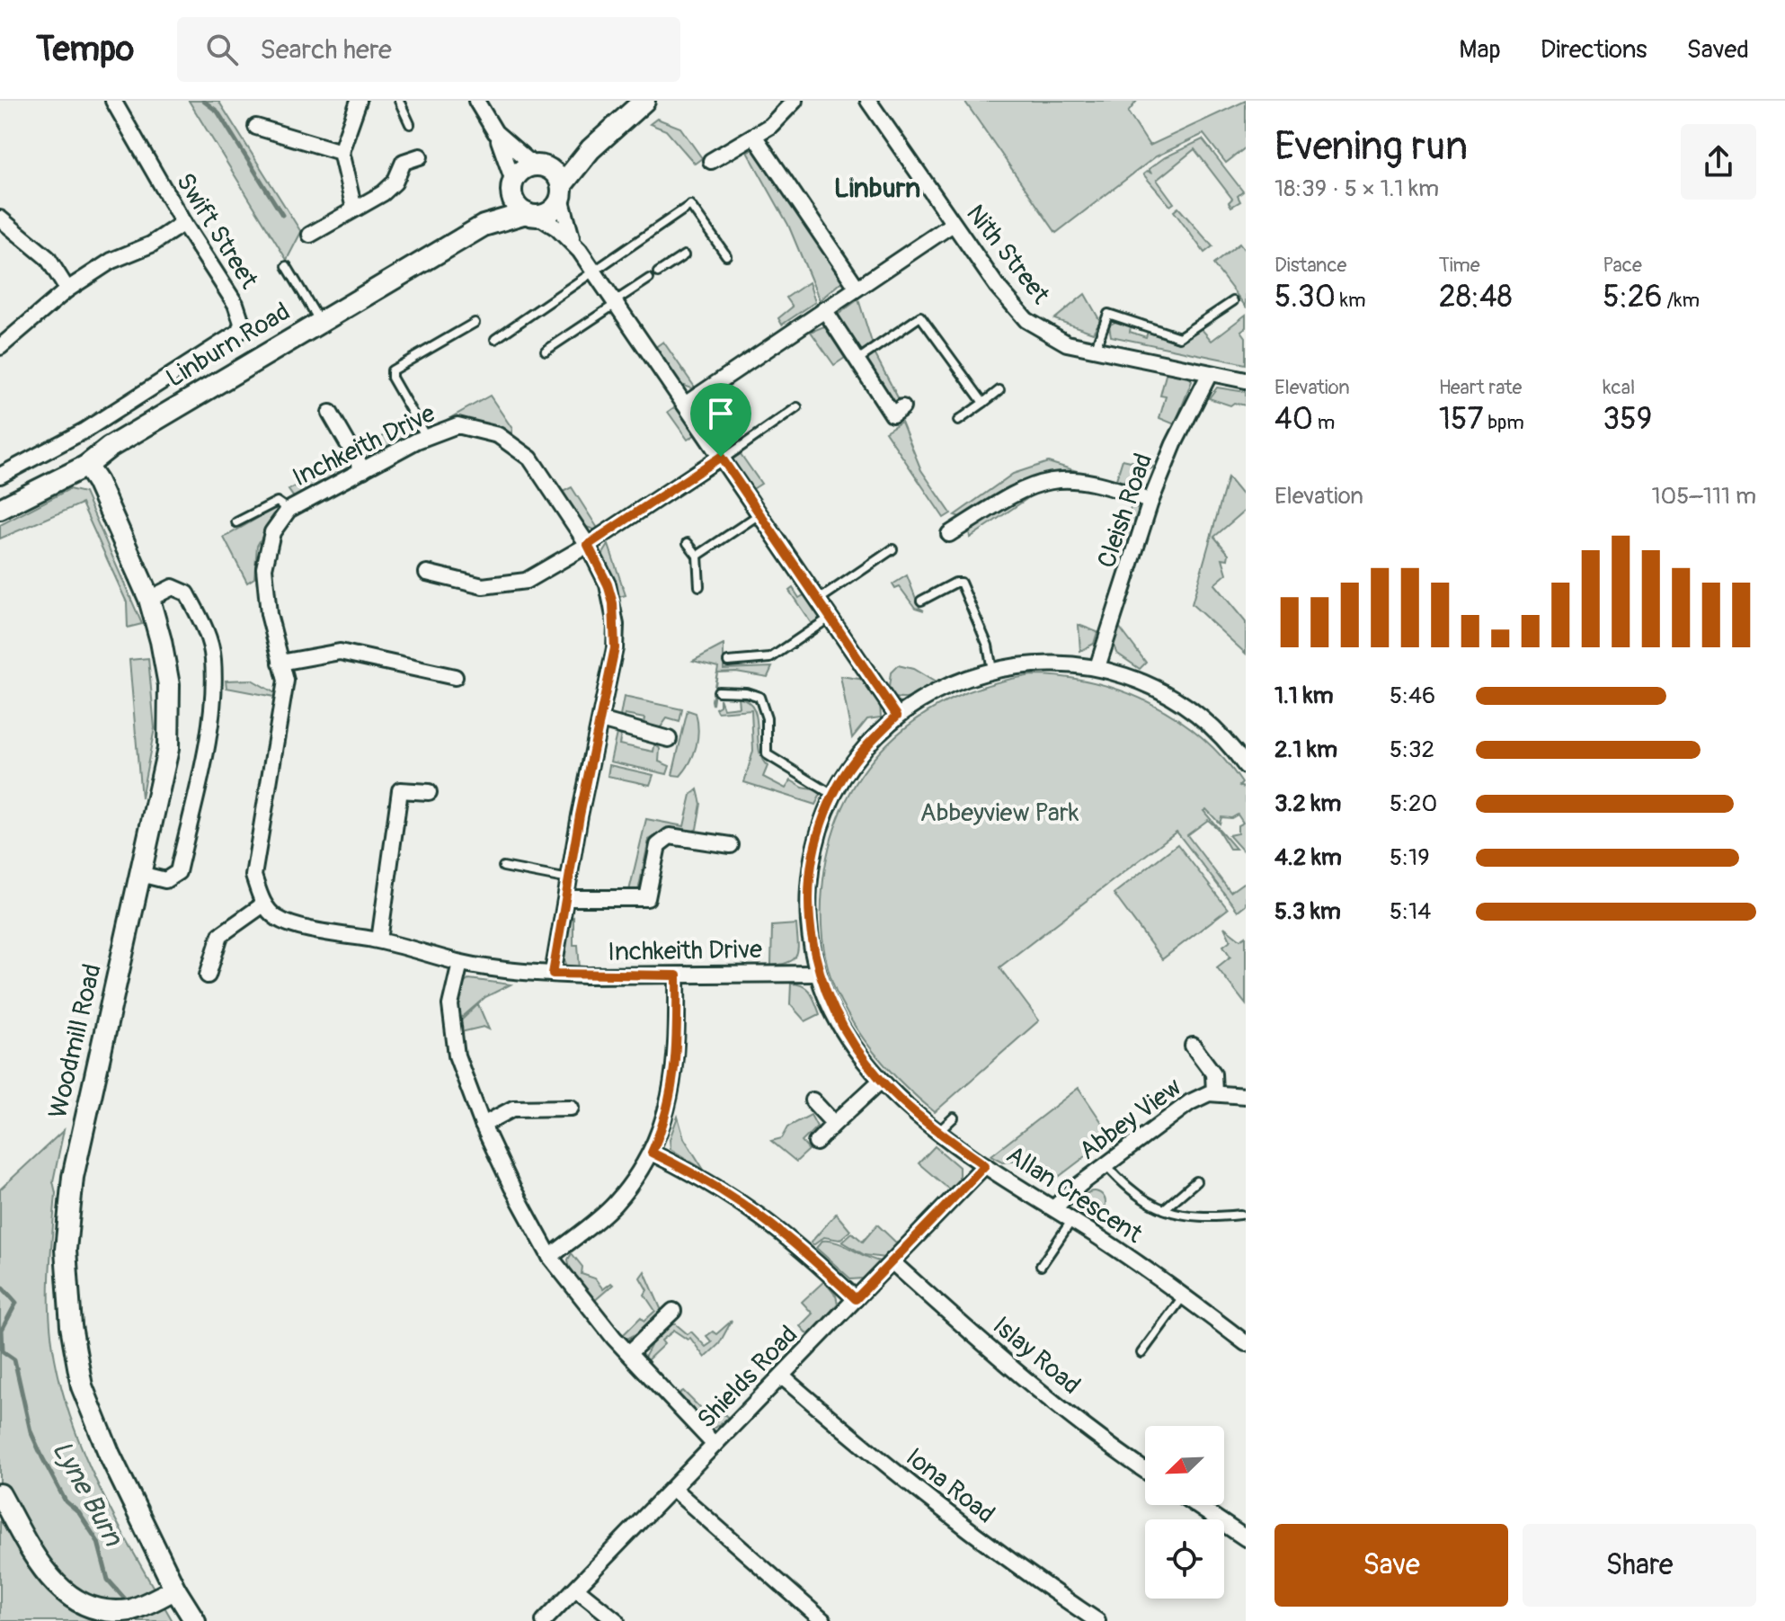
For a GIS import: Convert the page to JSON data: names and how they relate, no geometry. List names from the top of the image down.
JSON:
{
  "streets": {
    "street": [
      "Swift Street",
      "Nith Street",
      "Linburn Road",
      "Inchkeith Drive",
      "Cleish Road",
      "Woodmill Road",
      "Abbey View",
      "Allan Crescent",
      "Islay Road",
      "Shields Road",
      "Iona Road"
    ]
  },
  "crossings": [
    ["Nith Street", "Cleish Road"],
    ["Linburn Road", "Woodmill Road"],
    ["Inchkeith Drive", "Allan Crescent"],
    ["Cleish Road", "Allan Crescent"],
    ["Abbey View", "Allan Crescent"],
    ["Allan Crescent", "Shields Road"],
    ["Islay Road", "Shields Road"],
    ["Shields Road", "Iona Road"]
  ],
  "districts": ["Linburn"],
  "water": ["Lyne Burn"],
  "parks": ["Abbeyview Park"],
  "north": "bottom left",
  "page": {
    "header": "Tempo",
    "search": "Search here",
    "nav": ["Map", "Directions", "Saved"],
    "heading": ["Evening run", "18:39 · 5 × 1.1 km"],
    "stats": [
      ["Distance", "5.30 km"],
      ["Time", "28:48"],
      ["Pace", "5:26 /km"],
      ["Elevation", "40 m"],
      ["Heart rate", "157 bpm"],
      ["kcal", "359"]
    ],
    "chart": ["Elevation", "105–111 m"],
    "list": [
      {
        "name": "1.1 km",
        "note": "5:46"
      },
      {
        "name": "2.1 km",
        "note": "5:32"
      },
      {
        "name": "3.2 km",
        "note": "5:20"
      },
      {
        "name": "4.2 km",
        "note": "5:19"
      },
      {
        "name": "5.3 km",
        "note": "5:14"
      }
    ],
    "buttons": ["Save", "Share"]
  }
}
